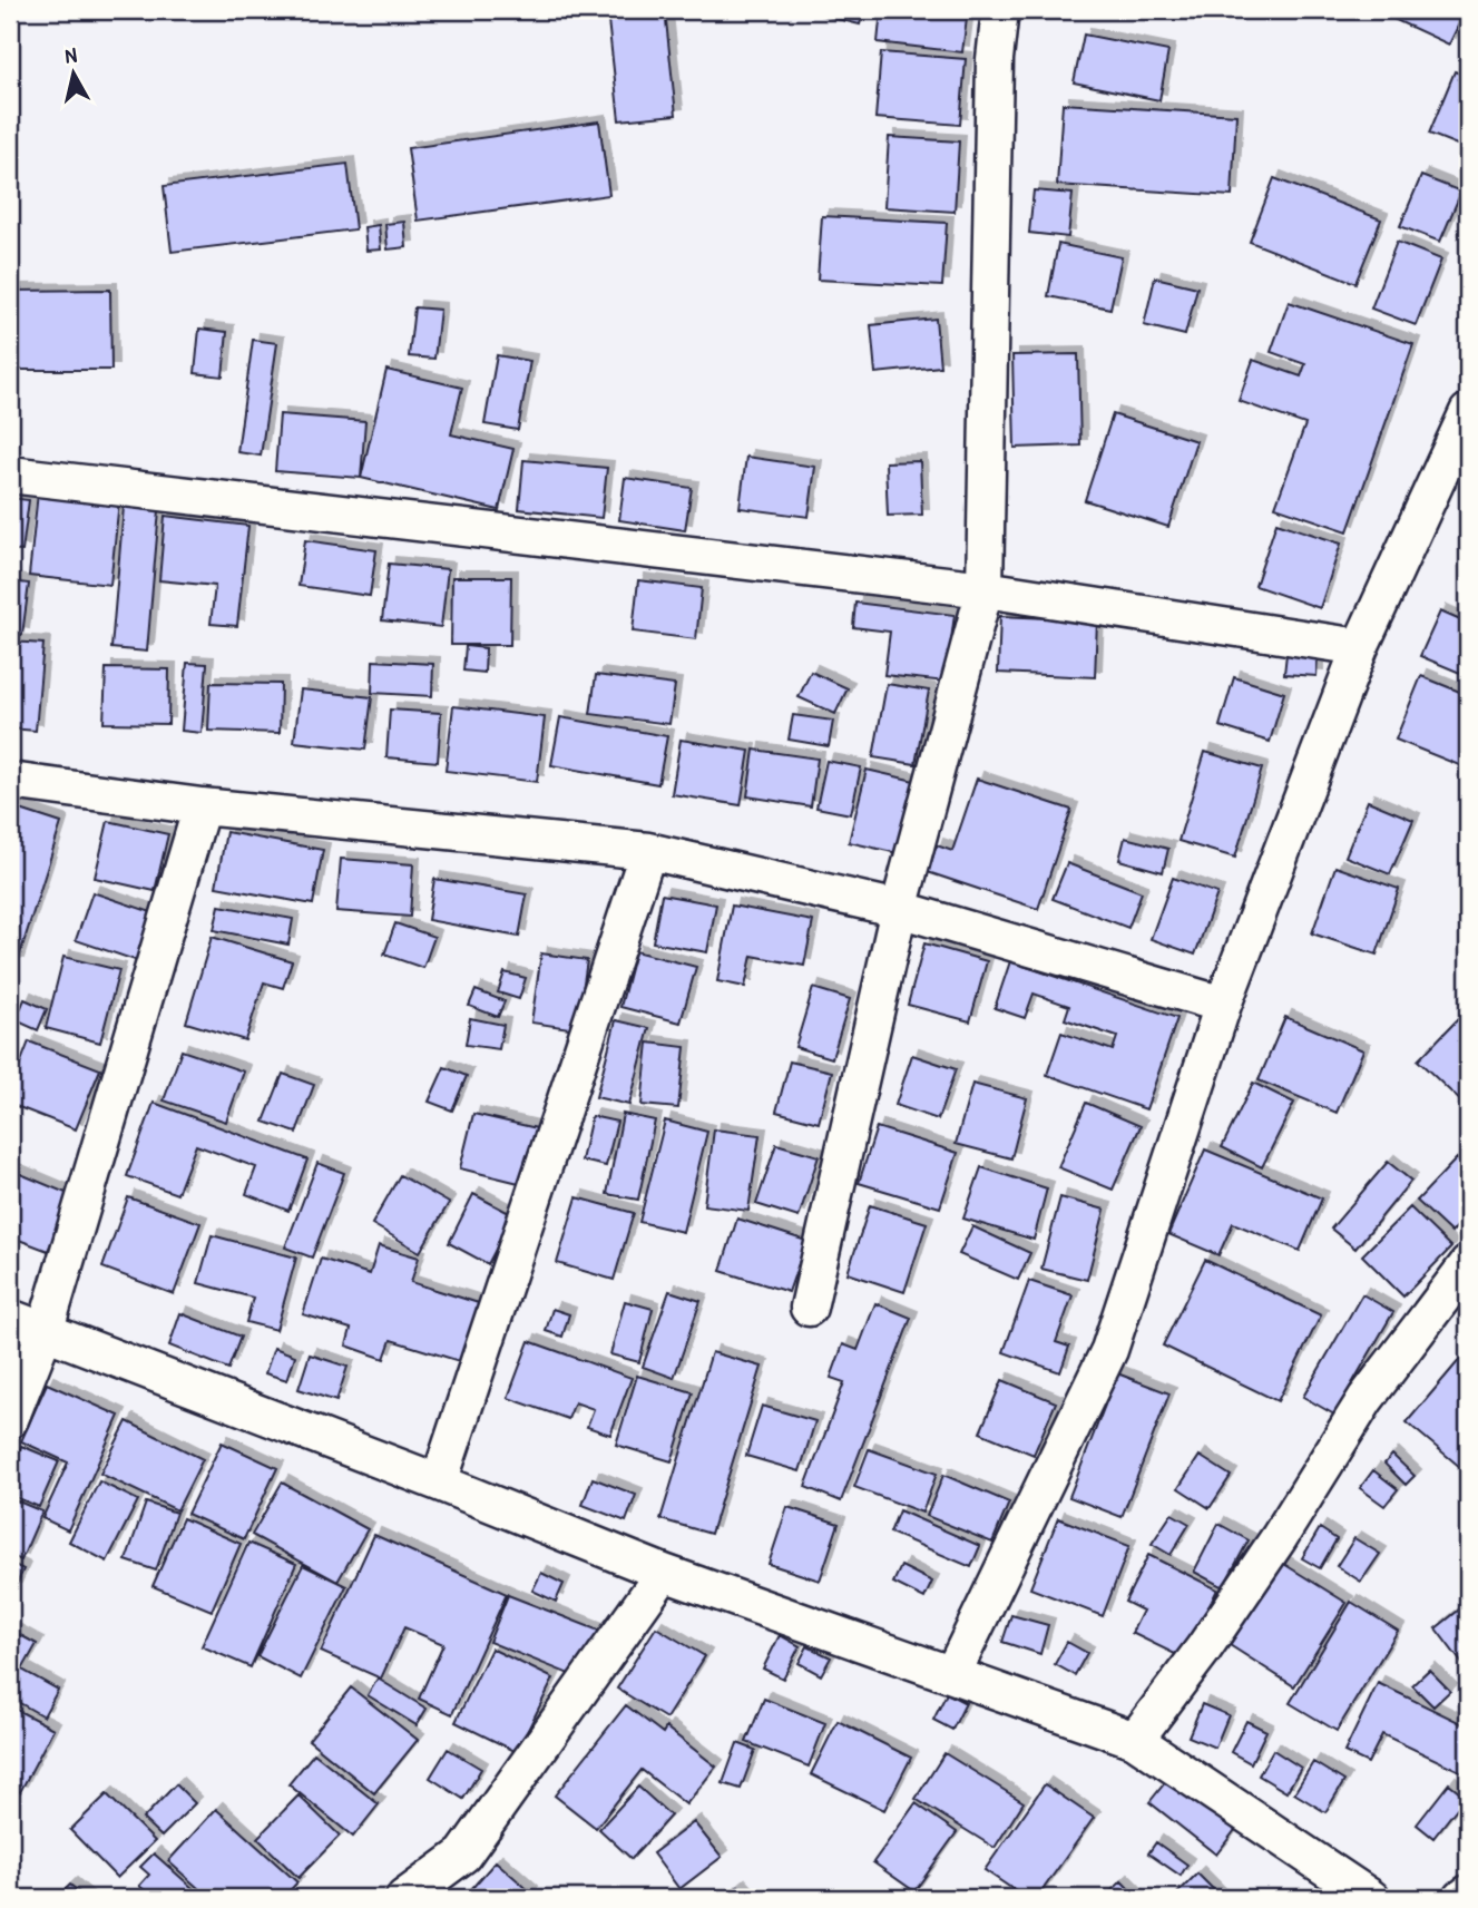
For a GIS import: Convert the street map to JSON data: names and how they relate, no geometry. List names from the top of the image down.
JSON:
{
  "north": "top"
}
